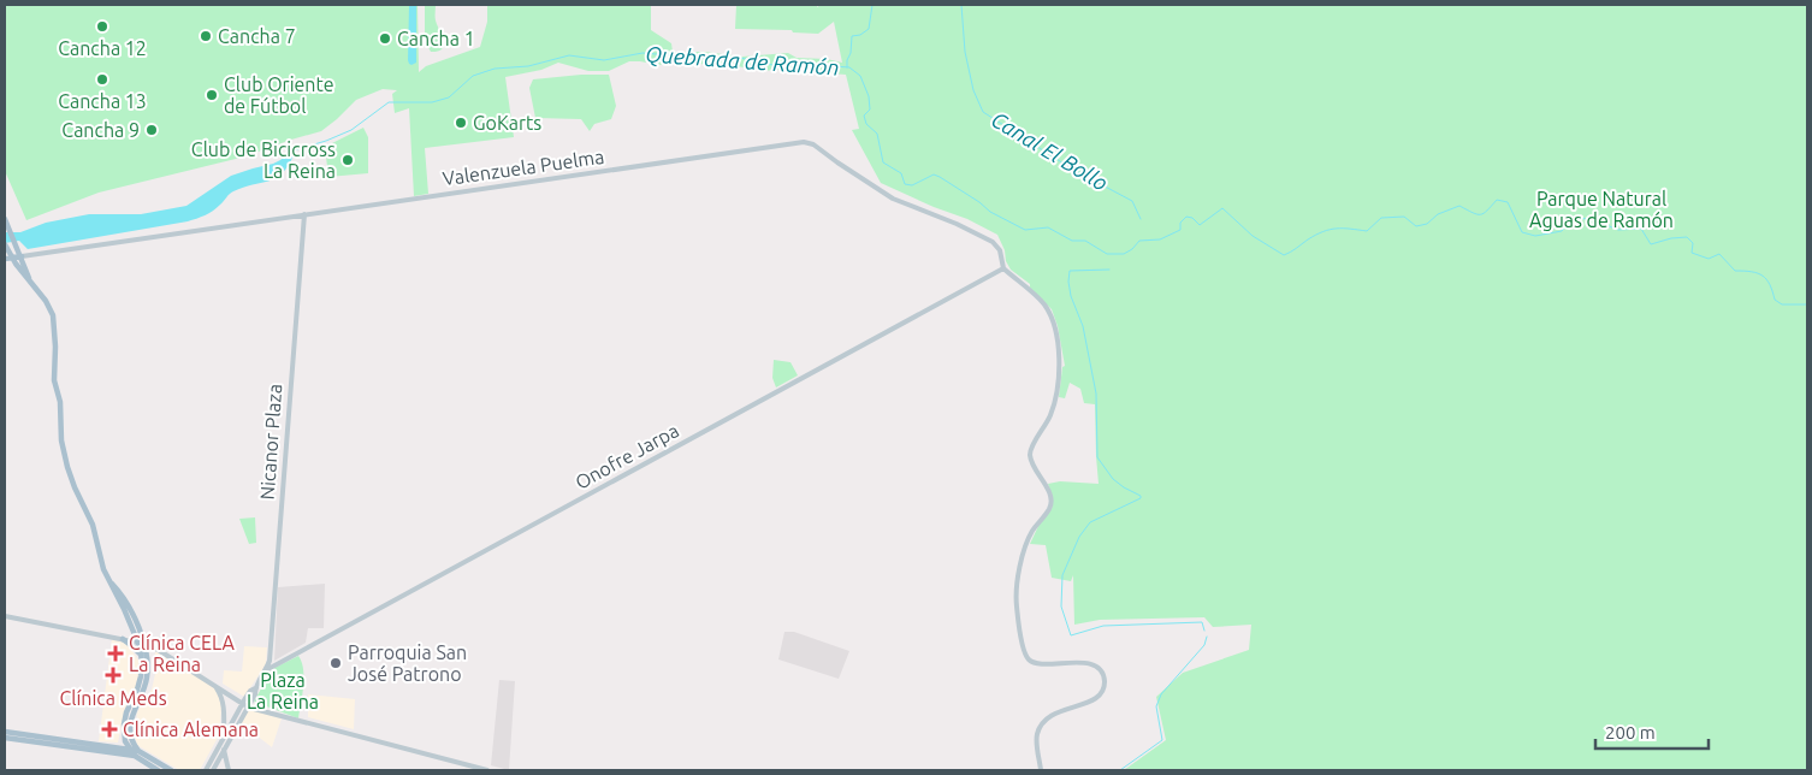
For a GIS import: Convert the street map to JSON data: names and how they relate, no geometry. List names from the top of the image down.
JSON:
{
  "streets": {
    "main road": ["Valenzuela Puelma"],
    "street": ["Nicanor Plaza", "Onofre Jarpa"]
  },
  "crossings": [
    ["Valenzuela Puelma", "Nicanor Plaza"],
    ["Valenzuela Puelma", "Onofre Jarpa"],
    ["Nicanor Plaza", "Onofre Jarpa"]
  ],
  "water": ["Quebrada de Ramón", "Canal El Bollo"],
  "parks": ["Parque Natural Aguas de Ramón", "Plaza La Reina"],
  "places": {
    "other": [
      "Cancha 12",
      "Cancha 7",
      "Cancha 1",
      "Cancha 13",
      "Club Oriente de Fútbol",
      "GoKarts",
      "Cancha 9",
      "Club de Bicicross La Reina",
      "Parroquia San José Patrono"
    ],
    "health": ["Clínica CELA La Reina", "Clínica Meds", "Clínica Alemana"]
  },
  "scale_bar": "200 m"
}
